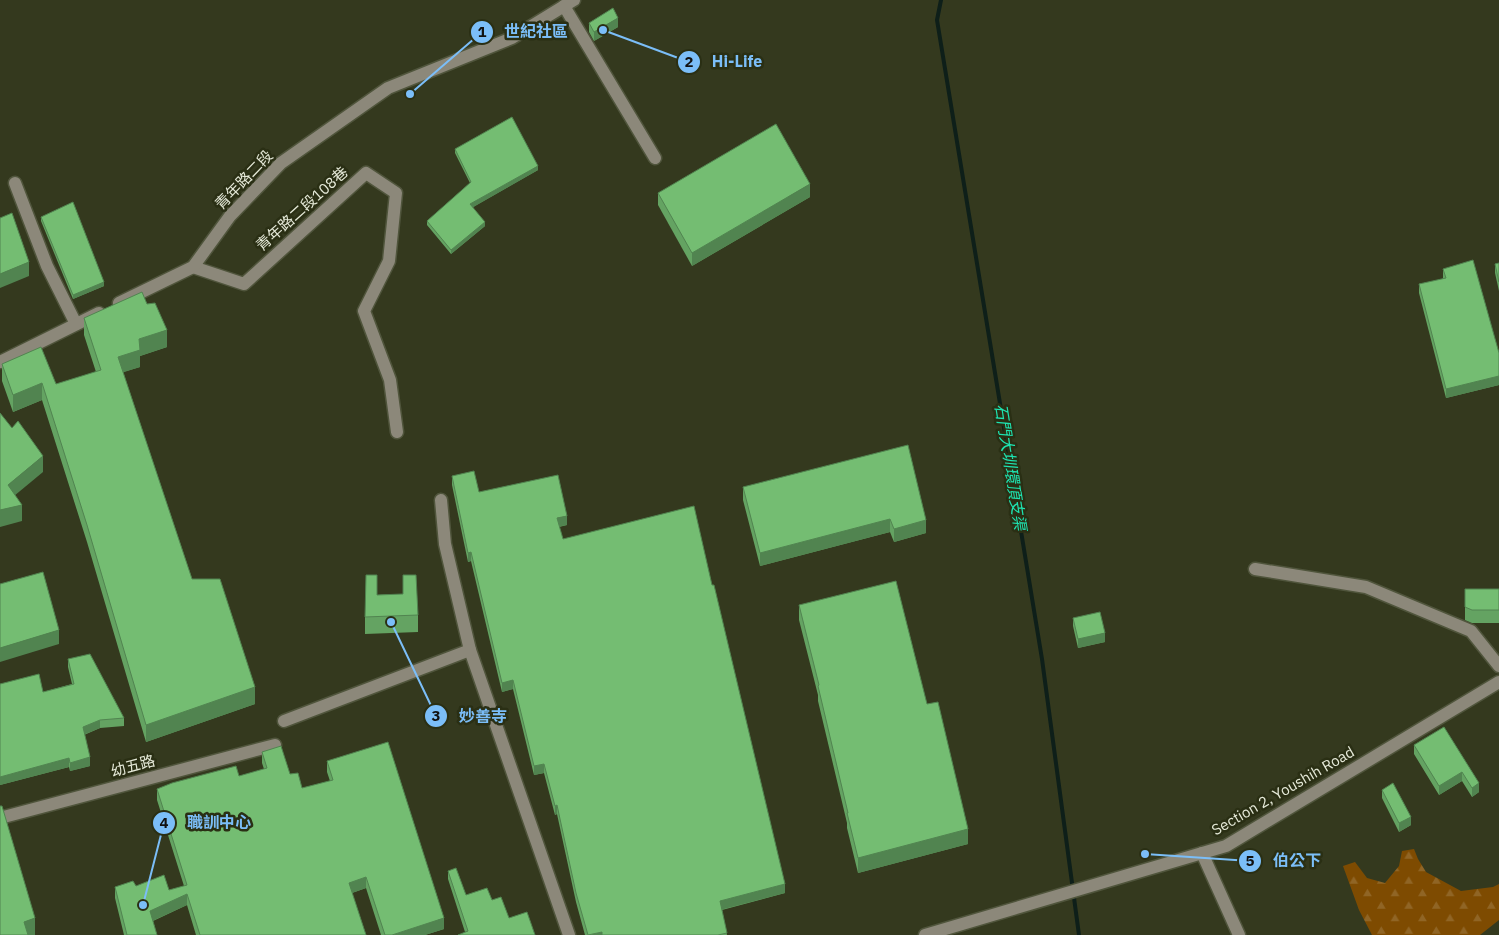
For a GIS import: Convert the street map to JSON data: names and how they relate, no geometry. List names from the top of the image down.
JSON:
{
  "streets": {
    "street": [
      "青年路二段",
      "青年路二段108巷",
      "幼五路",
      "Section 2, Youshih Road"
    ]
  },
  "crossings": [
    ["青年路二段", "青年路二段108巷"]
  ],
  "water": ["石門大圳環頂支渠"],
  "places": [
    "Hi-Life",
    "世紀社區",
    "妙善寺",
    "伯公下",
    "職訓中心"
  ]
}
